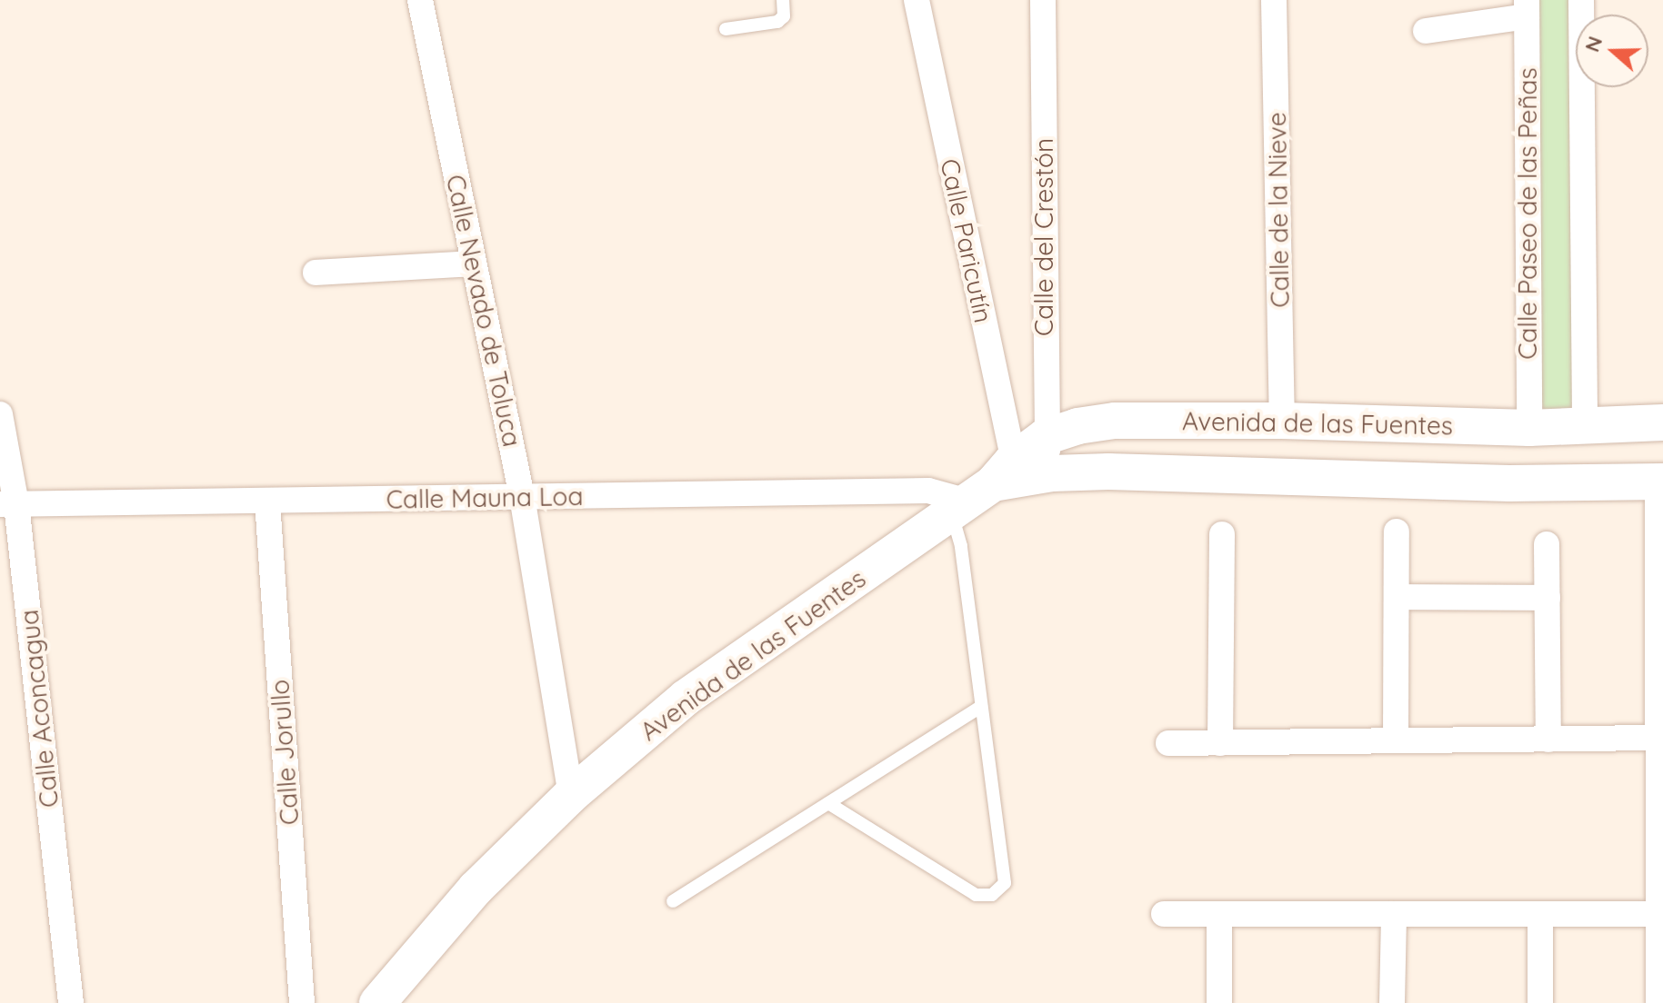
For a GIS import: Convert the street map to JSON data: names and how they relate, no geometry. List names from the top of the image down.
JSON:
{
  "streets": {
    "main road": ["Avenida de las Fuentes"],
    "street": [
      "Calle de la Nieve",
      "Calle Paseo de las Peñas",
      "Calle del Crestón",
      "Calle Paricutín",
      "Calle Nevado de Toluca",
      "Calle Mauna Loa",
      "Calle Aconcagua",
      "Calle Jorullo"
    ]
  },
  "crossings": [
    ["Calle de la Nieve", "Avenida de las Fuentes"],
    ["Calle Paseo de las Peñas", "Avenida de las Fuentes"],
    ["Calle del Crestón", "Avenida de las Fuentes"],
    ["Calle Paricutín", "Avenida de las Fuentes"],
    ["Calle Paricutín", "Calle Mauna Loa"],
    ["Calle Nevado de Toluca", "Avenida de las Fuentes"],
    ["Calle Nevado de Toluca", "Calle Mauna Loa"],
    ["Avenida de las Fuentes", "Calle Mauna Loa"],
    ["Calle Mauna Loa", "Calle Aconcagua"],
    ["Calle Mauna Loa", "Calle Jorullo"]
  ],
  "north": "left"
}
